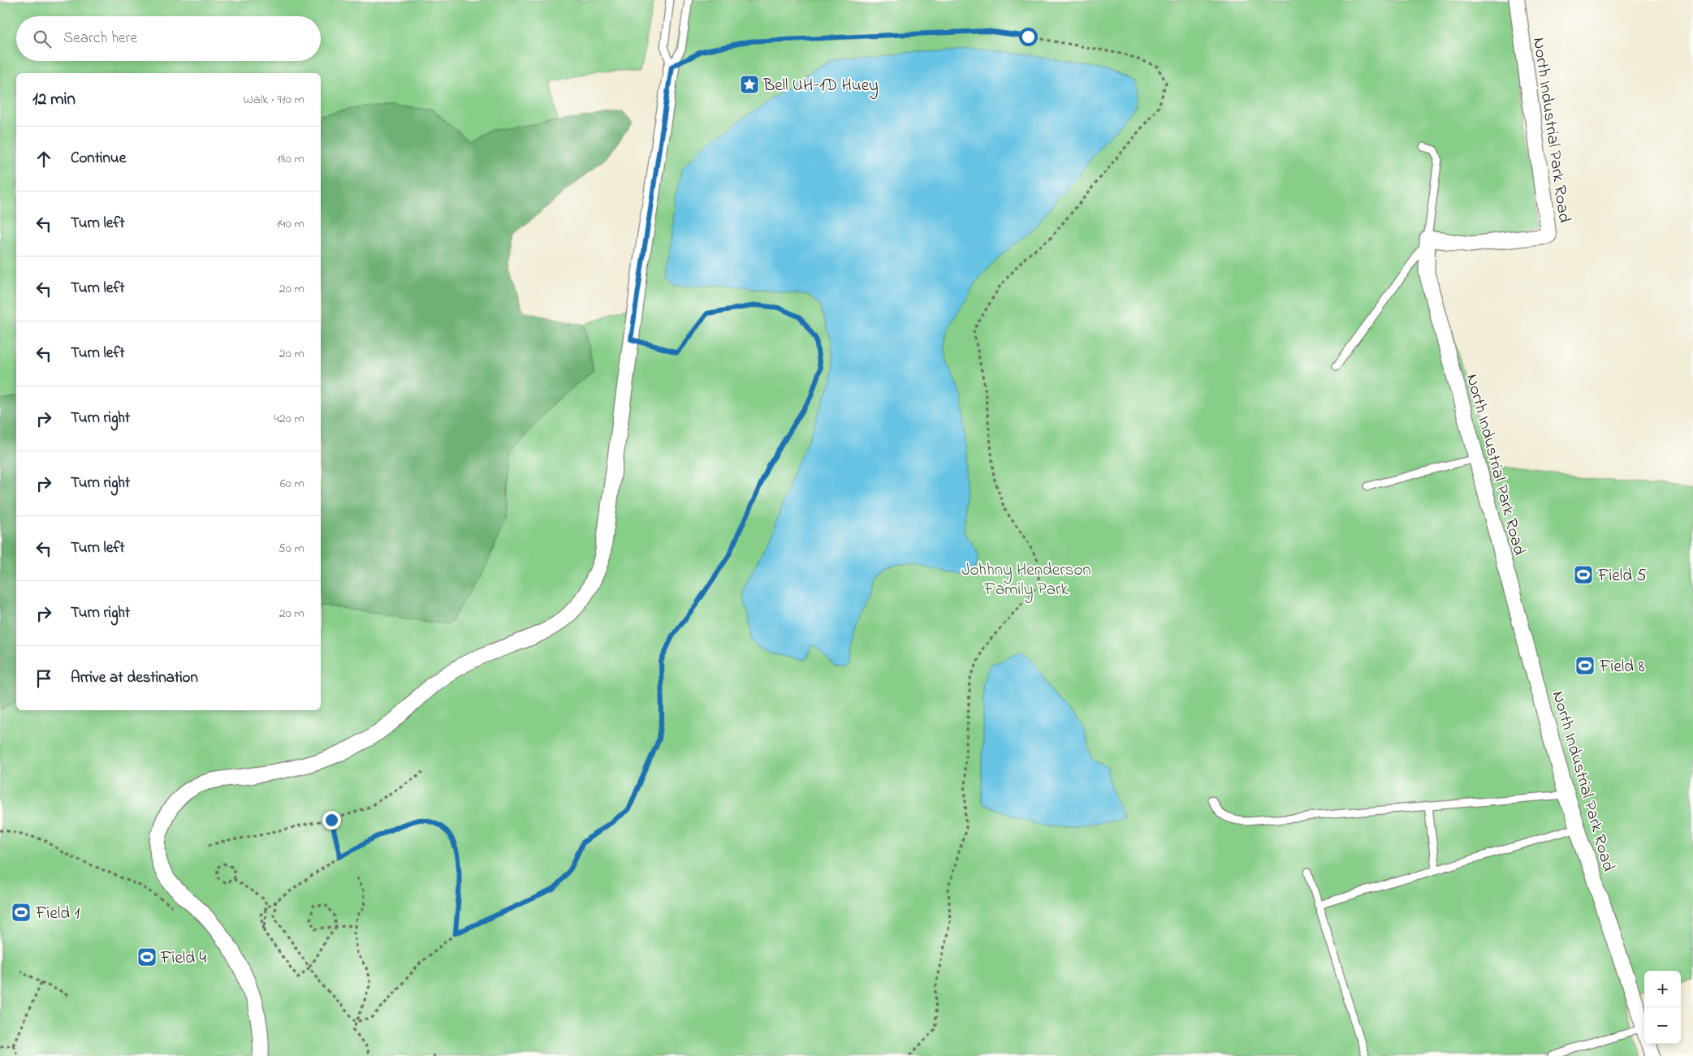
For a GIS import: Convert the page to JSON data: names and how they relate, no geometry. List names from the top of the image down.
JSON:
{
  "streets": {
    "street": ["North Industrial Park Road"]
  },
  "parks": ["Johhny Henderson Family Park"],
  "places": {
    "place": ["Bell UH-1D Huey"],
    "sports": [
      "Field 5",
      "Field 8",
      "Field 1",
      "Field 4"
    ]
  },
  "page": {
    "search": "Search here",
    "heading": ["12 min", "Walk · 910 m"],
    "list": [
      ["Continue", "180 m"],
      ["Turn left", "140 m"],
      ["Turn left", "20 m"],
      ["Turn left", "20 m"],
      ["Turn right", "420 m"],
      ["Turn right", "60 m"],
      ["Turn left", "50 m"],
      ["Turn right", "20 m"],
      "Arrive at destination"
    ],
    "map_buttons": ["+", "−"]
  }
}
